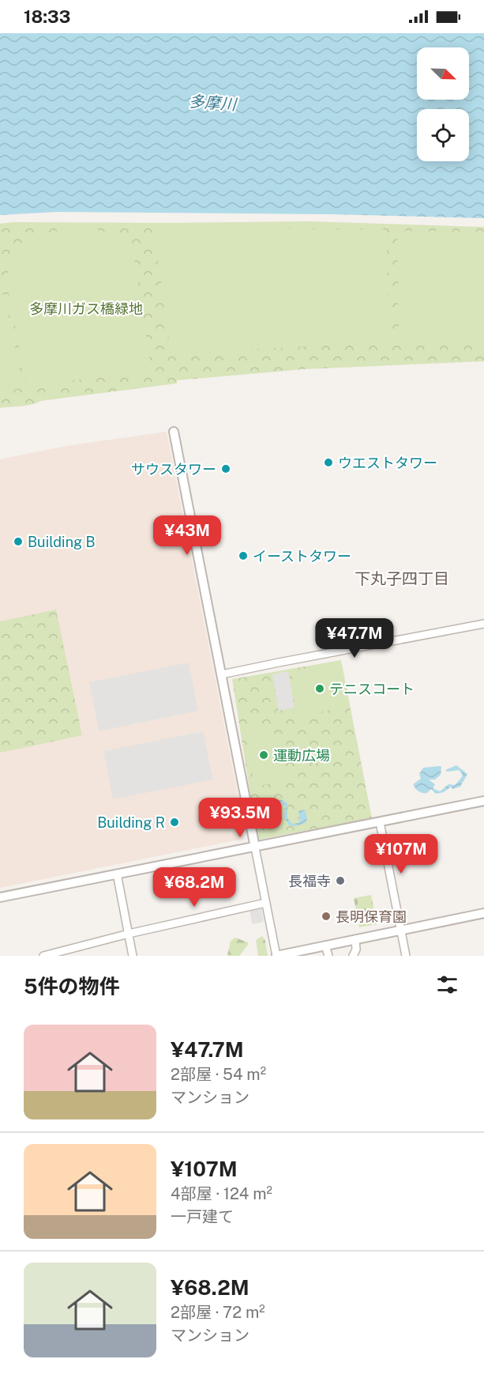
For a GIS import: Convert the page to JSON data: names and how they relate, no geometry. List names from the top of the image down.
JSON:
{
  "districts": ["下丸子四丁目"],
  "water": ["多摩川"],
  "parks": ["多摩川ガス橋緑地"],
  "places": [
    "ウエストタワー",
    "サウスタワー",
    "Building B",
    "イーストタワー",
    "テニスコート",
    "運動広場",
    "Building R",
    "長福寺",
    "長明保育園"
  ],
  "north": "bottom right",
  "page": {
    "status": "18:33",
    "price": [
      "¥43M",
      "¥47.7M",
      "¥93.5M",
      "¥107M",
      "¥68.2M"
    ],
    "heading": "5件の物件",
    "list": [
      {
        "name": "¥47.7M",
        "note": "2部屋 · 54 m² · マンション"
      },
      {
        "name": "¥107M",
        "note": "4部屋 · 124 m² · 一戸建て"
      },
      {
        "name": "¥68.2M",
        "note": "2部屋 · 72 m² · マンション"
      }
    ]
  }
}
